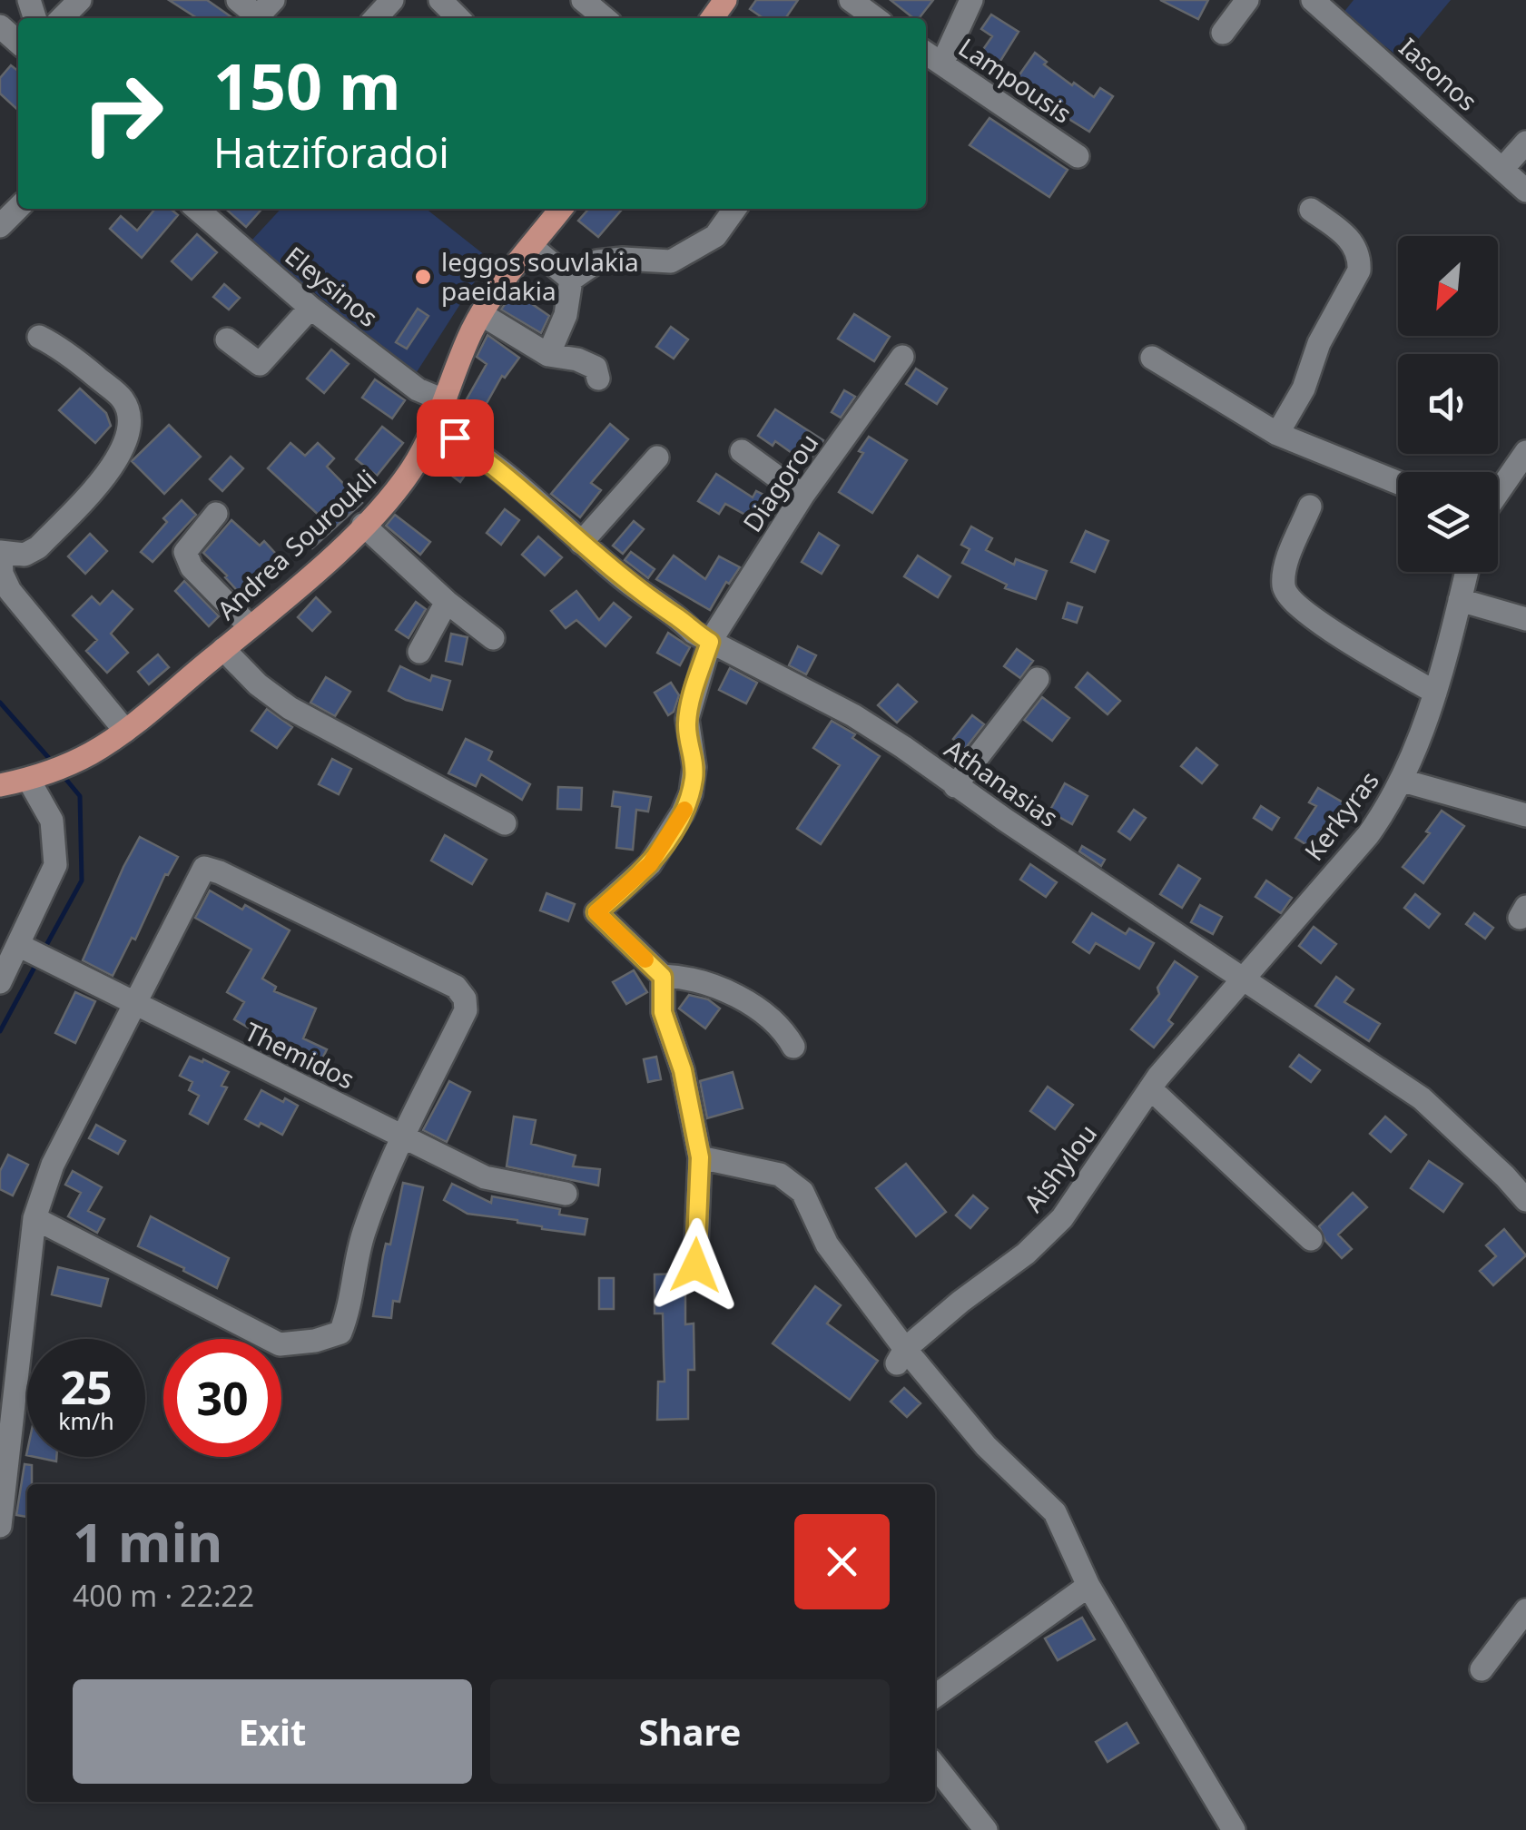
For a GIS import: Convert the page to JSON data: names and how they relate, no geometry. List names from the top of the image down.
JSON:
{
  "streets": {
    "main road": ["Andrea Souroukli"],
    "street": [
      "Iasonos",
      "Lampousis",
      "Eleysinos",
      "Diagorou",
      "Athanasias",
      "Kerkyras",
      "Themidos",
      "Aishylou"
    ]
  },
  "crossings": [
    ["Eleysinos", "Andrea Souroukli"],
    ["Diagorou", "Athanasias"],
    ["Andrea Souroukli", "Athanasias"],
    ["Athanasias", "Kerkyras"],
    ["Athanasias", "Aishylou"],
    ["Kerkyras", "Aishylou"]
  ],
  "places": ["leggos souvlakia paeidakia"],
  "north": "bottom left",
  "page": {
    "turn": ["150 m", "Hatziforadoi"],
    "speed": "25 km/h",
    "limit": "30",
    "heading": ["1 min", "400 m · 22:22"],
    "buttons": ["Exit", "Share"]
  }
}
